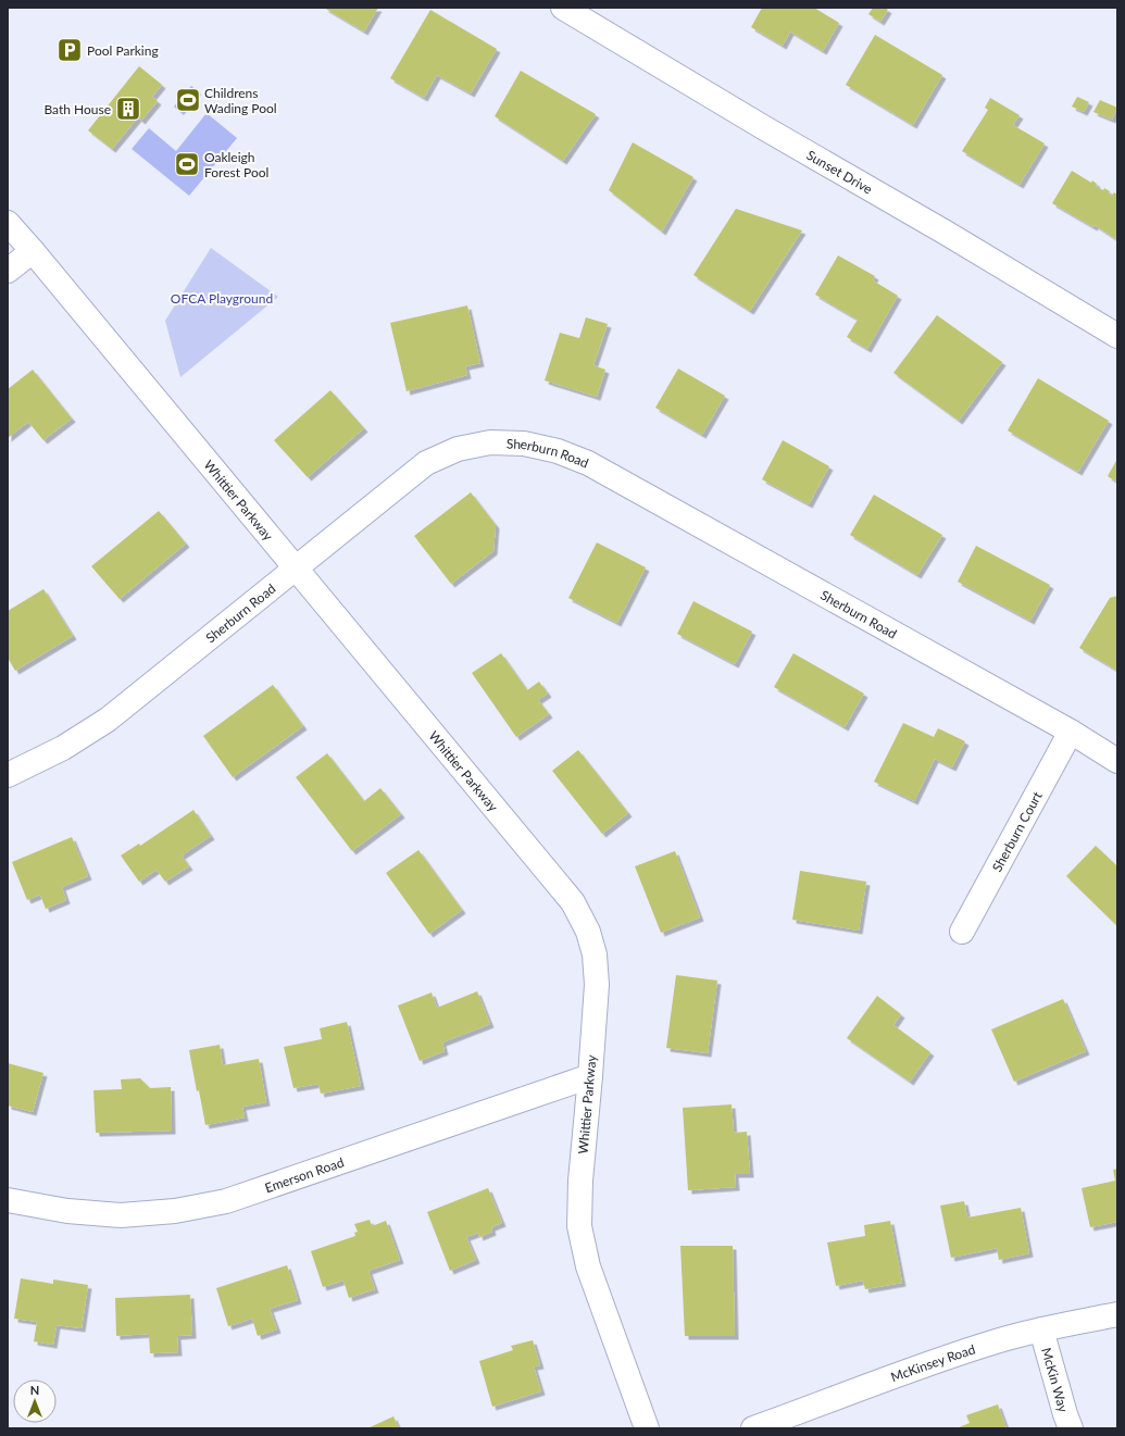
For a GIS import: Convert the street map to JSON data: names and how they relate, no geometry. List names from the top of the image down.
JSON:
{
  "streets": {
    "street": [
      "Sunset Drive",
      "Sherburn Road",
      "Whittier Parkway",
      "Sherburn Court",
      "Emerson Road",
      "McKinsey Road",
      "McKin Way"
    ]
  },
  "crossings": [
    ["Sherburn Road", "Whittier Parkway"],
    ["Sherburn Road", "Sherburn Court"],
    ["Whittier Parkway", "Emerson Road"],
    ["McKinsey Road", "McKin Way"]
  ],
  "parks": ["OFCA Playground"],
  "places": {
    "parking": ["Pool Parking"],
    "sports": ["Childrens Wading Pool", "Oakleigh Forest Pool"],
    "building": ["Bath House"]
  },
  "north": "top"
}
